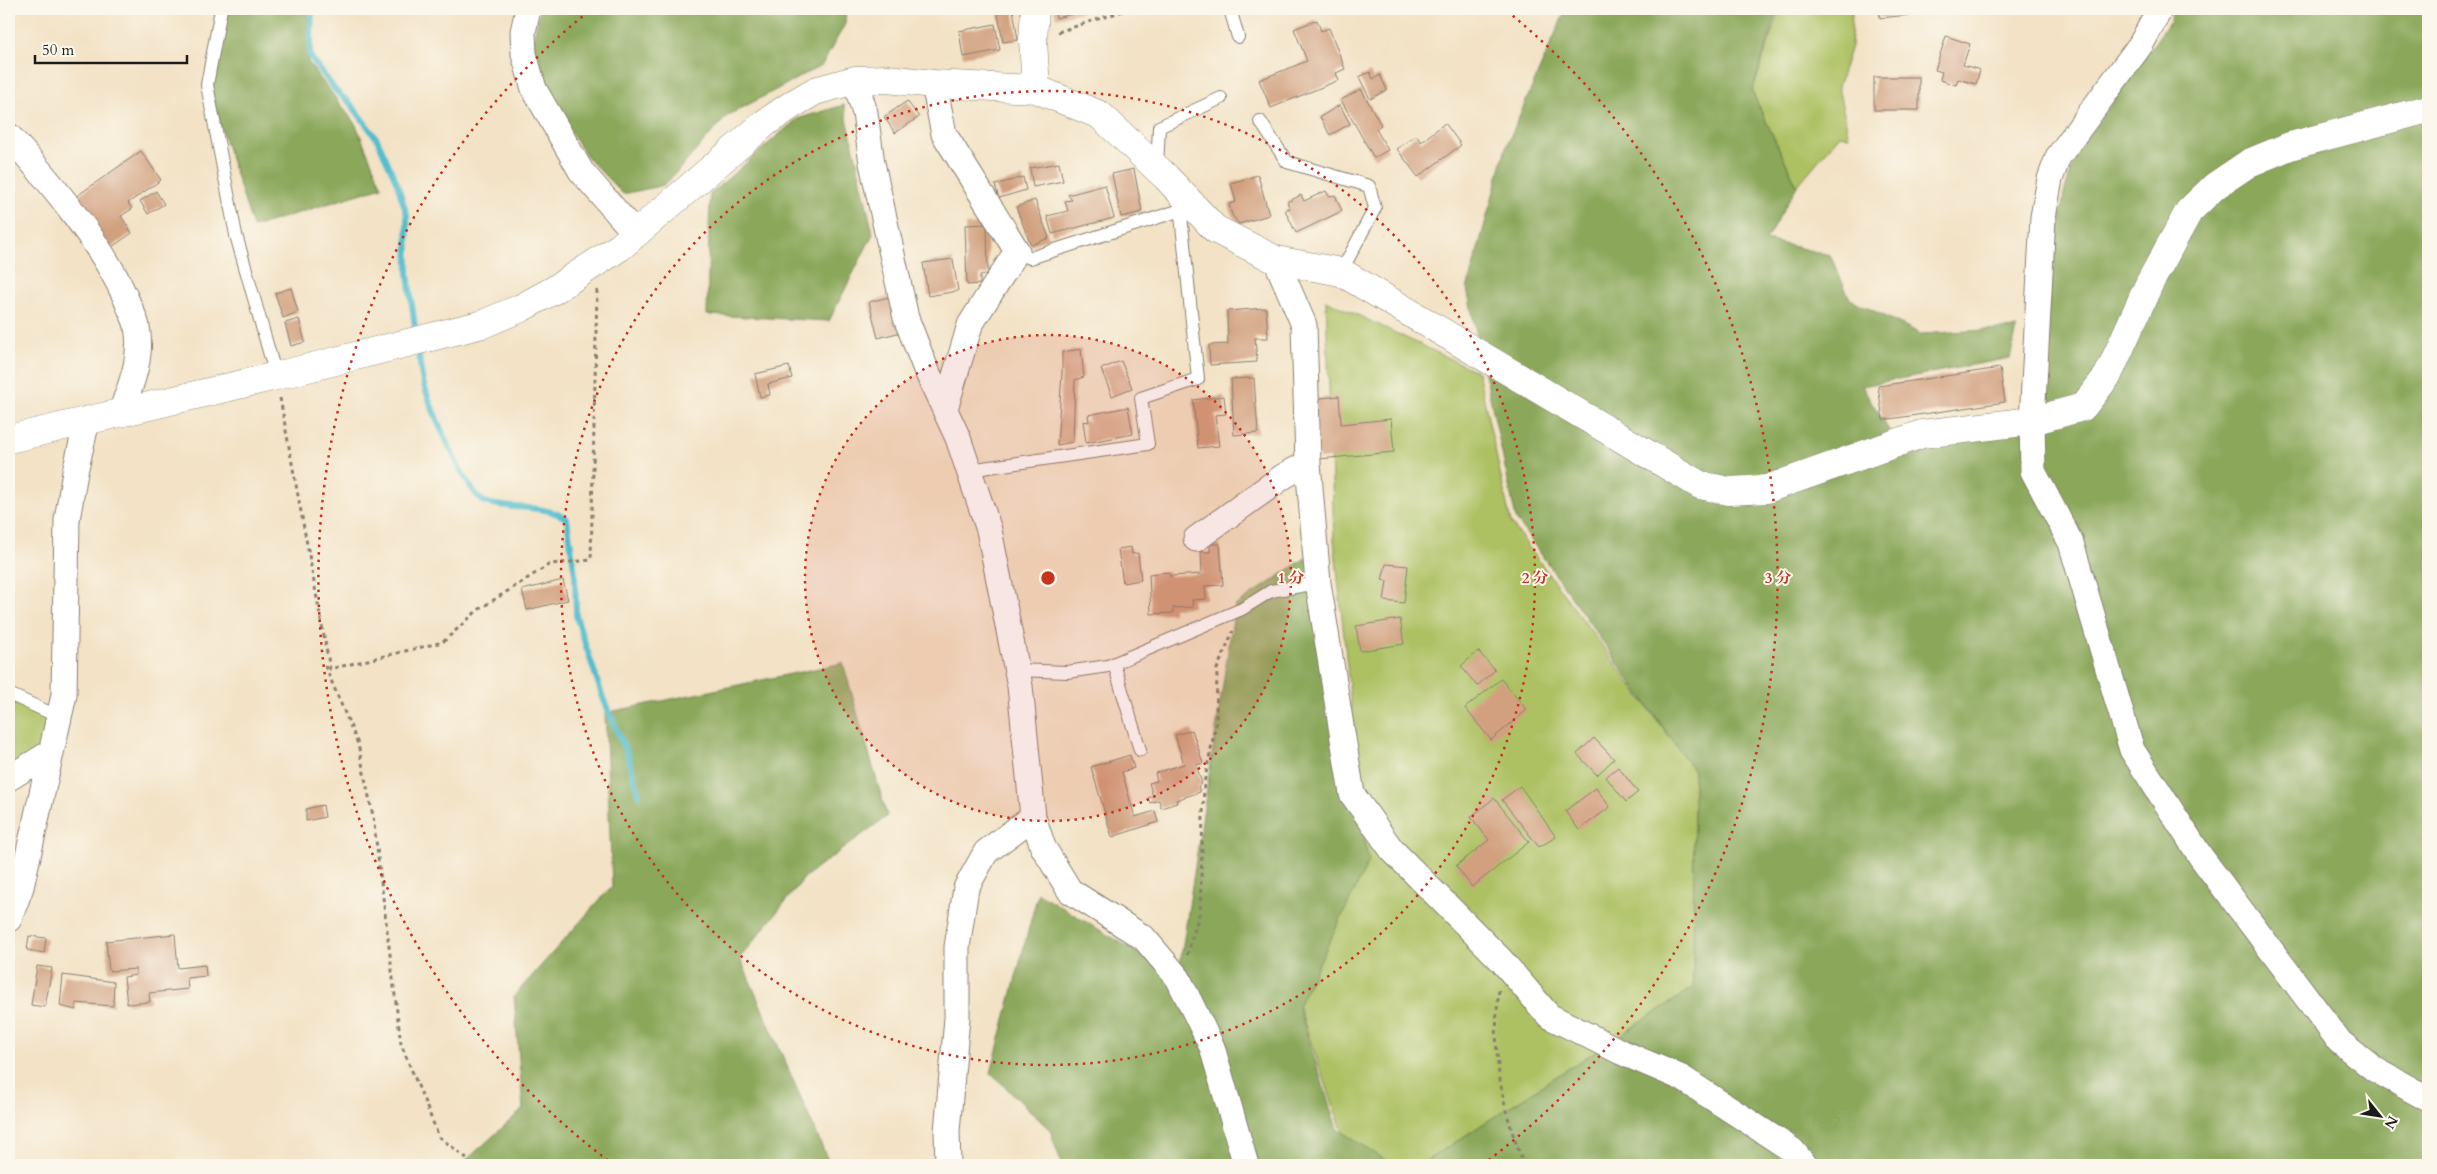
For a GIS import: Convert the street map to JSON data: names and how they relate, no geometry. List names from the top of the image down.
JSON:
{
  "scale_bar": "50 m",
  "north": "bottom right",
  "rings": ["1 分", "2 分", "3 分"]
}
